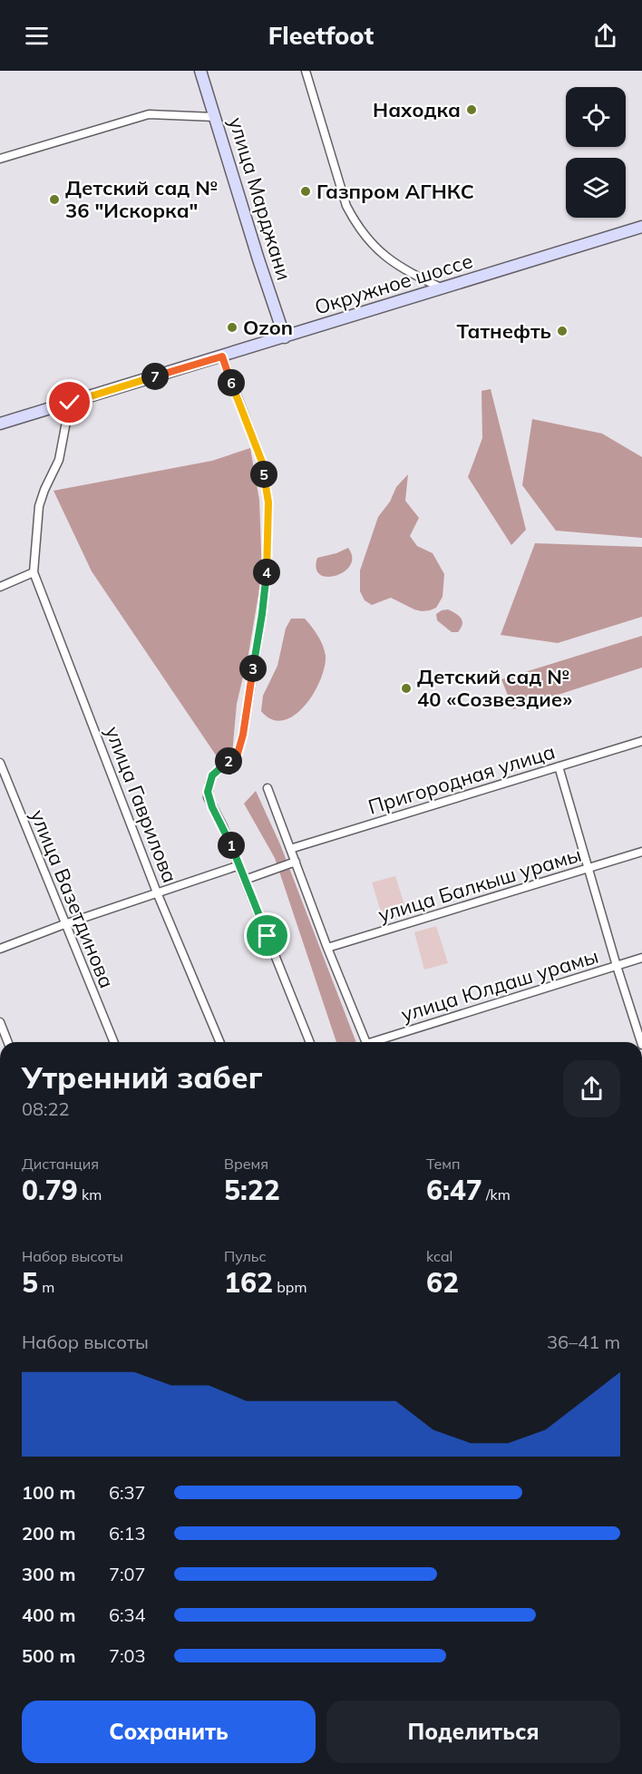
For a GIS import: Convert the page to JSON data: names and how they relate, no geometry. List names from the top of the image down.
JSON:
{
  "streets": {
    "street": [
      "улица Марджани",
      "Окружное шоссе",
      "Пригородная улица",
      "улица Гаврилова",
      "улица Балкыш урамы",
      "улица Вазетдинова",
      "улица Юлдаш урамы"
    ]
  },
  "crossings": [
    ["улица Марджани", "Окружное шоссе"]
  ],
  "places": [
    "Находка",
    "Газпром АГНКС",
    "Детский сад № 36 \"Искорка\"",
    "Ozon",
    "Татнефть",
    "Детский сад № 40 «Созвездие»"
  ],
  "page": {
    "header": "Fleetfoot",
    "pins": [
      "7",
      "6",
      "5",
      "4",
      "3",
      "2",
      "1"
    ],
    "heading": ["Утренний забег", "08:22"],
    "stats": [
      ["Дистанция", "0.79 km"],
      ["Время", "5:22"],
      ["Темп", "6:47 /km"],
      ["Набор высоты", "5 m"],
      ["Пульс", "162 bpm"],
      ["kcal", "62"]
    ],
    "chart": ["Набор высоты", "36–41 m"],
    "list": [
      {
        "name": "100 m",
        "note": "6:37"
      },
      {
        "name": "200 m",
        "note": "6:13"
      },
      {
        "name": "300 m",
        "note": "7:07"
      },
      {
        "name": "400 m",
        "note": "6:34"
      },
      {
        "name": "500 m",
        "note": "7:03"
      }
    ],
    "buttons": ["Сохранить", "Поделиться"]
  }
}
